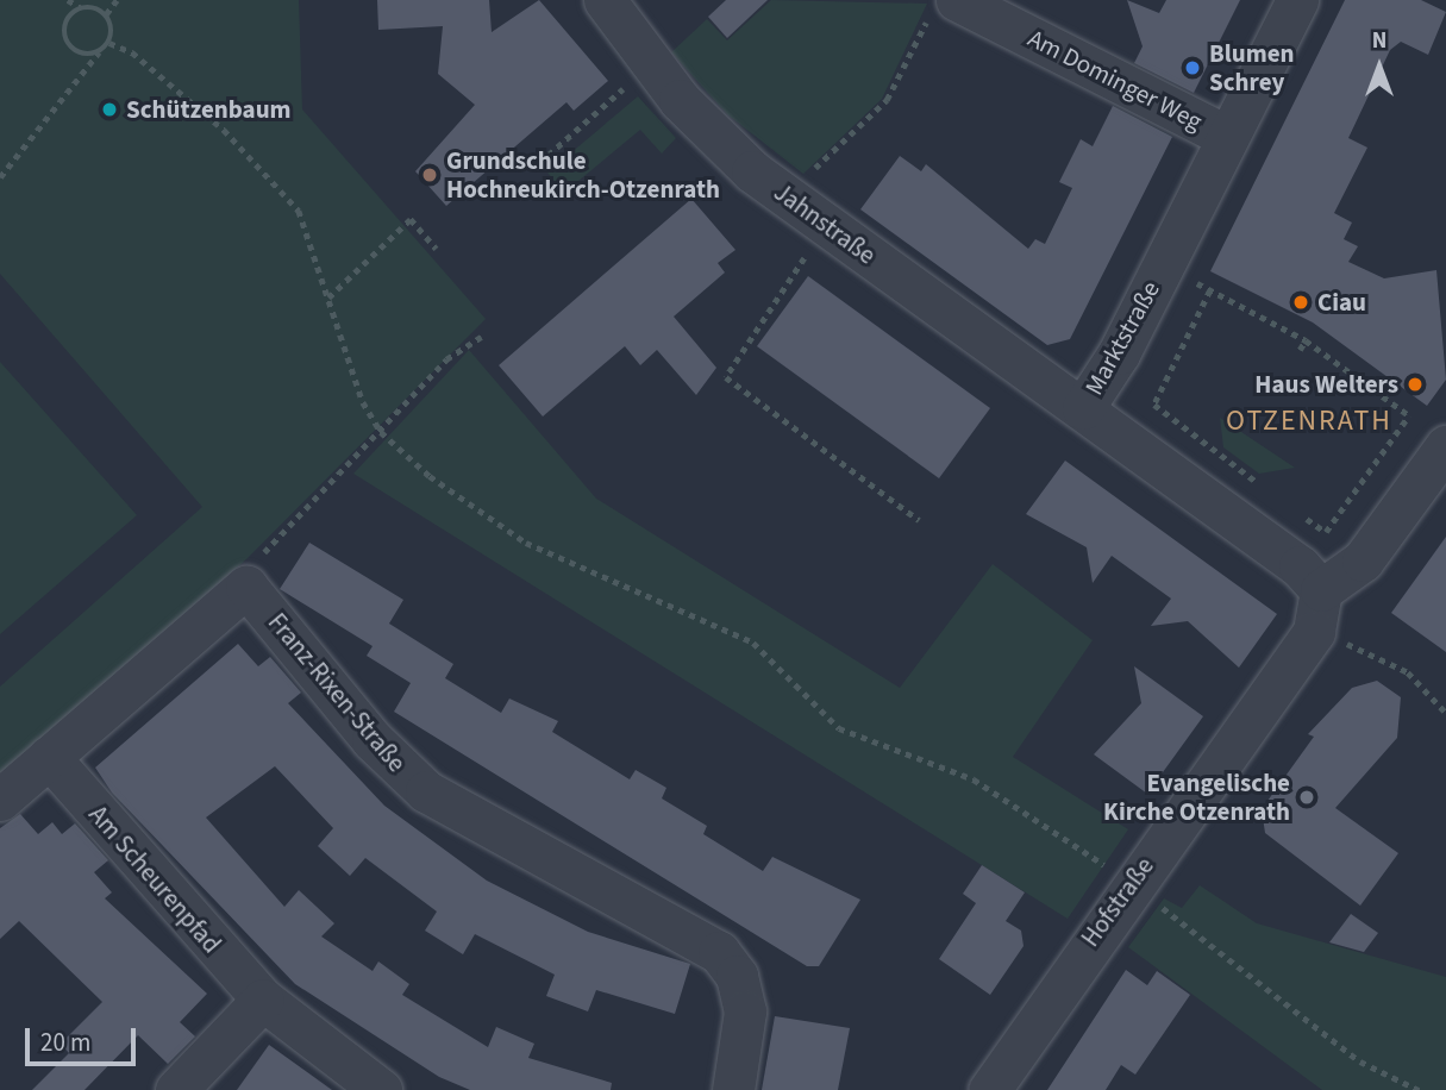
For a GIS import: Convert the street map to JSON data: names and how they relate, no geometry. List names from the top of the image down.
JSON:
{
  "streets": {
    "street": [
      "Am Dominger Weg",
      "Jahnstraße",
      "Marktstraße",
      "Franz-Rixen-Straße",
      "Am Scheurenpfad",
      "Hofstraße"
    ]
  },
  "crossings": [
    ["Am Dominger Weg", "Marktstraße"],
    ["Jahnstraße", "Marktstraße"],
    ["Marktstraße", "Hofstraße"]
  ],
  "districts": ["OTZENRATH"],
  "places": [
    "Blumen Schrey",
    "Schützenbaum",
    "Grundschule Hochneukirch-Otzenrath",
    "Ciau",
    "Haus Welters",
    "Evangelische Kirche Otzenrath"
  ],
  "scale_bar": "20 m",
  "north": "top"
}
